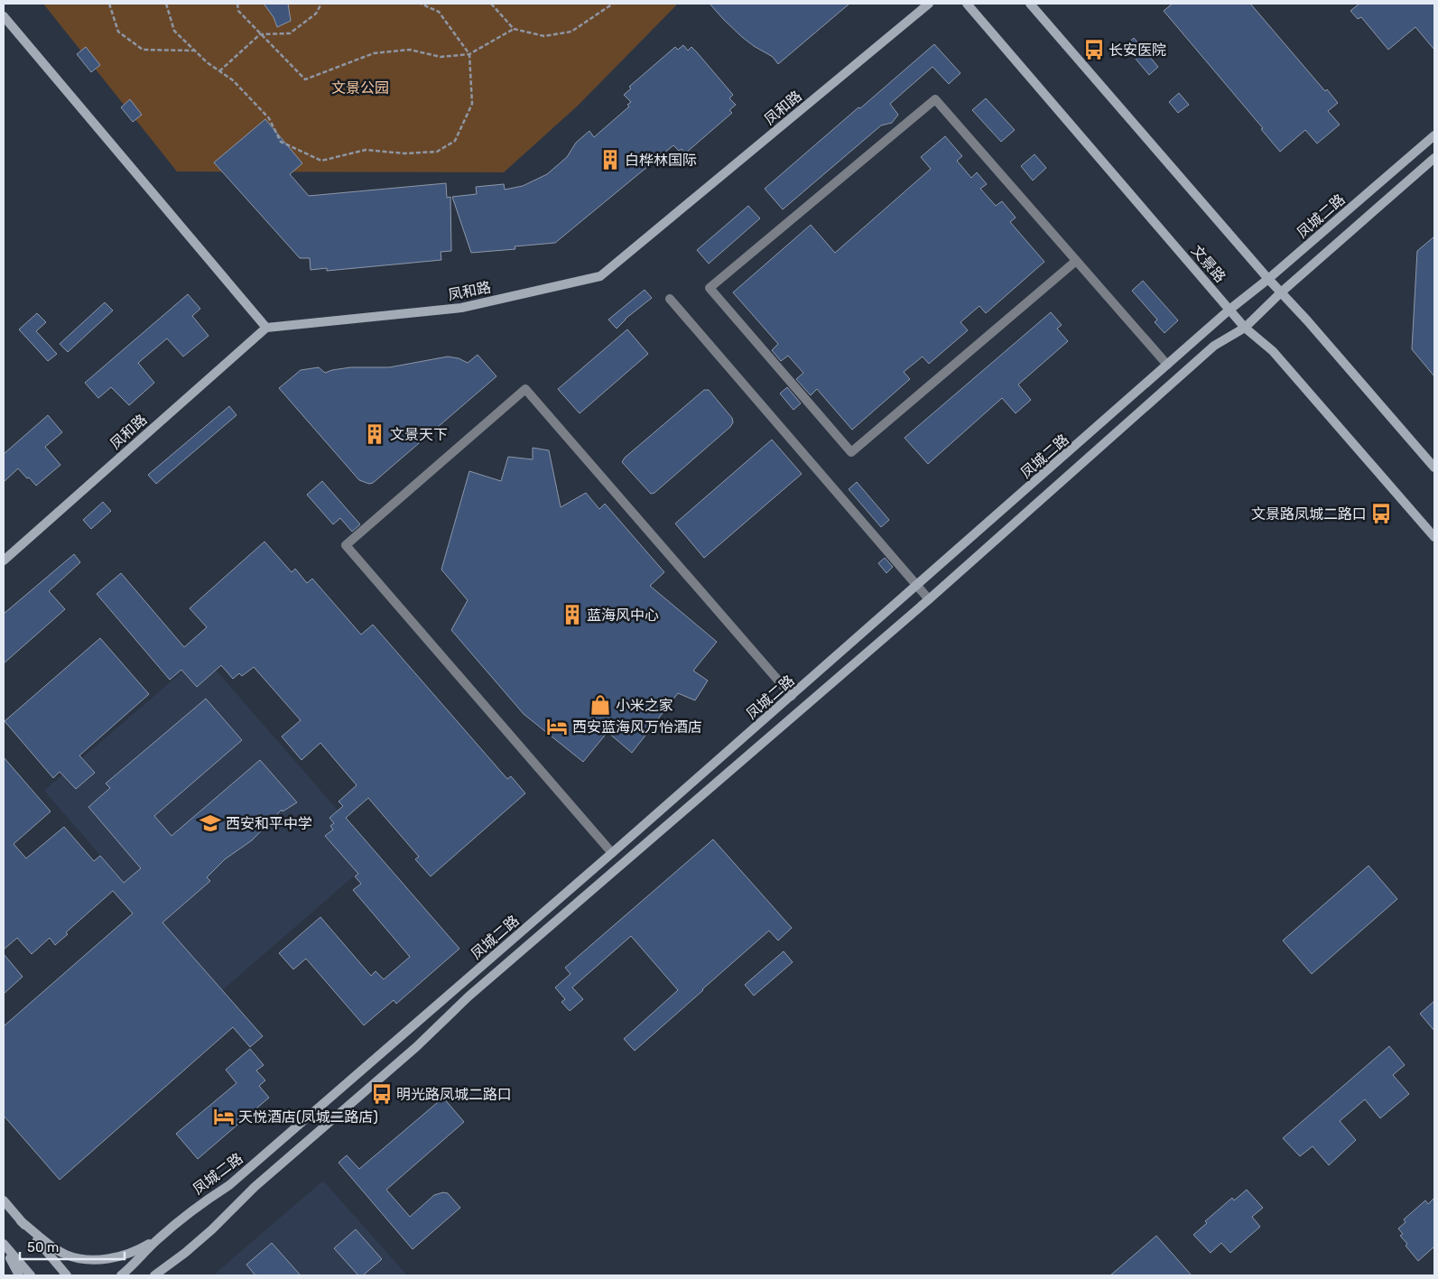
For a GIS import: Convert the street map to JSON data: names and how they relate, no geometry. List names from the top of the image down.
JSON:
{
  "streets": {
    "main road": ["凤和路", "凤城二路", "文景路"]
  },
  "crossings": [
    ["凤城二路", "文景路"]
  ],
  "parks": ["文景公园"],
  "places": {
    "bus stop": ["长安医院", "文景路凤城二路口", "明光路凤城二路口"],
    "building": ["白桦林国际", "文景天下", "蓝海风中心"],
    "shop": ["小米之家"],
    "hotel": ["西安蓝海风万怡酒店", "天悦酒店(凤城二路店)"],
    "school or university": ["西安和平中学"]
  },
  "scale_bar": "50 m"
}
